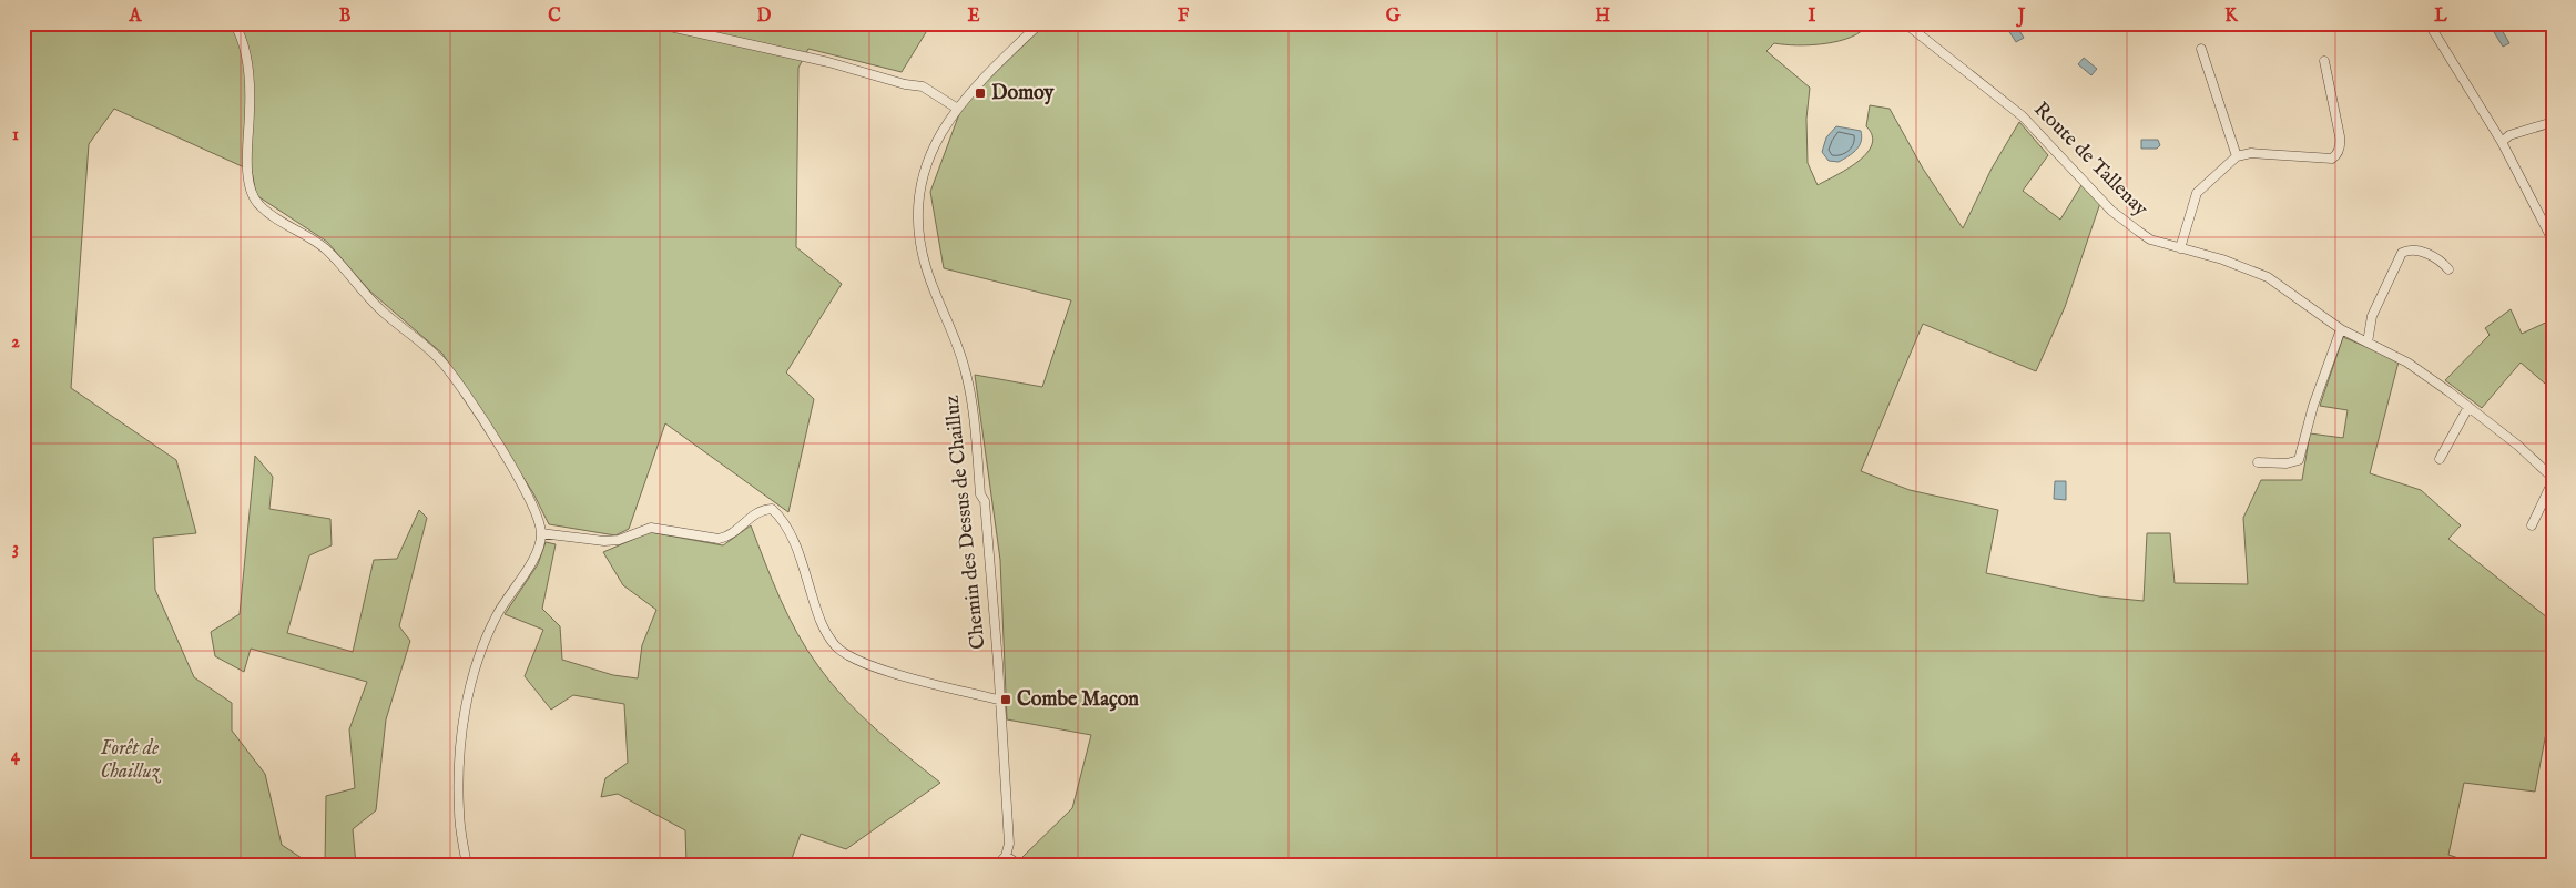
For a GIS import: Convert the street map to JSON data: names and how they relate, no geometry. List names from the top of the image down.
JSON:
{
  "streets": {
    "street": ["Route de Tallenay", "Chemin des Dessus de Chailluz"]
  },
  "parks": ["Forêt de Chailluz"],
  "places": {
    "transit": ["Domoy", "Combe Maçon"]
  },
  "grid": {
    "columns": [
      "A",
      "B",
      "C",
      "D",
      "E",
      "F",
      "G",
      "H",
      "I",
      "J",
      "K",
      "L"
    ],
    "rows": [
      "1",
      "2",
      "3",
      "4"
    ]
  }
}
